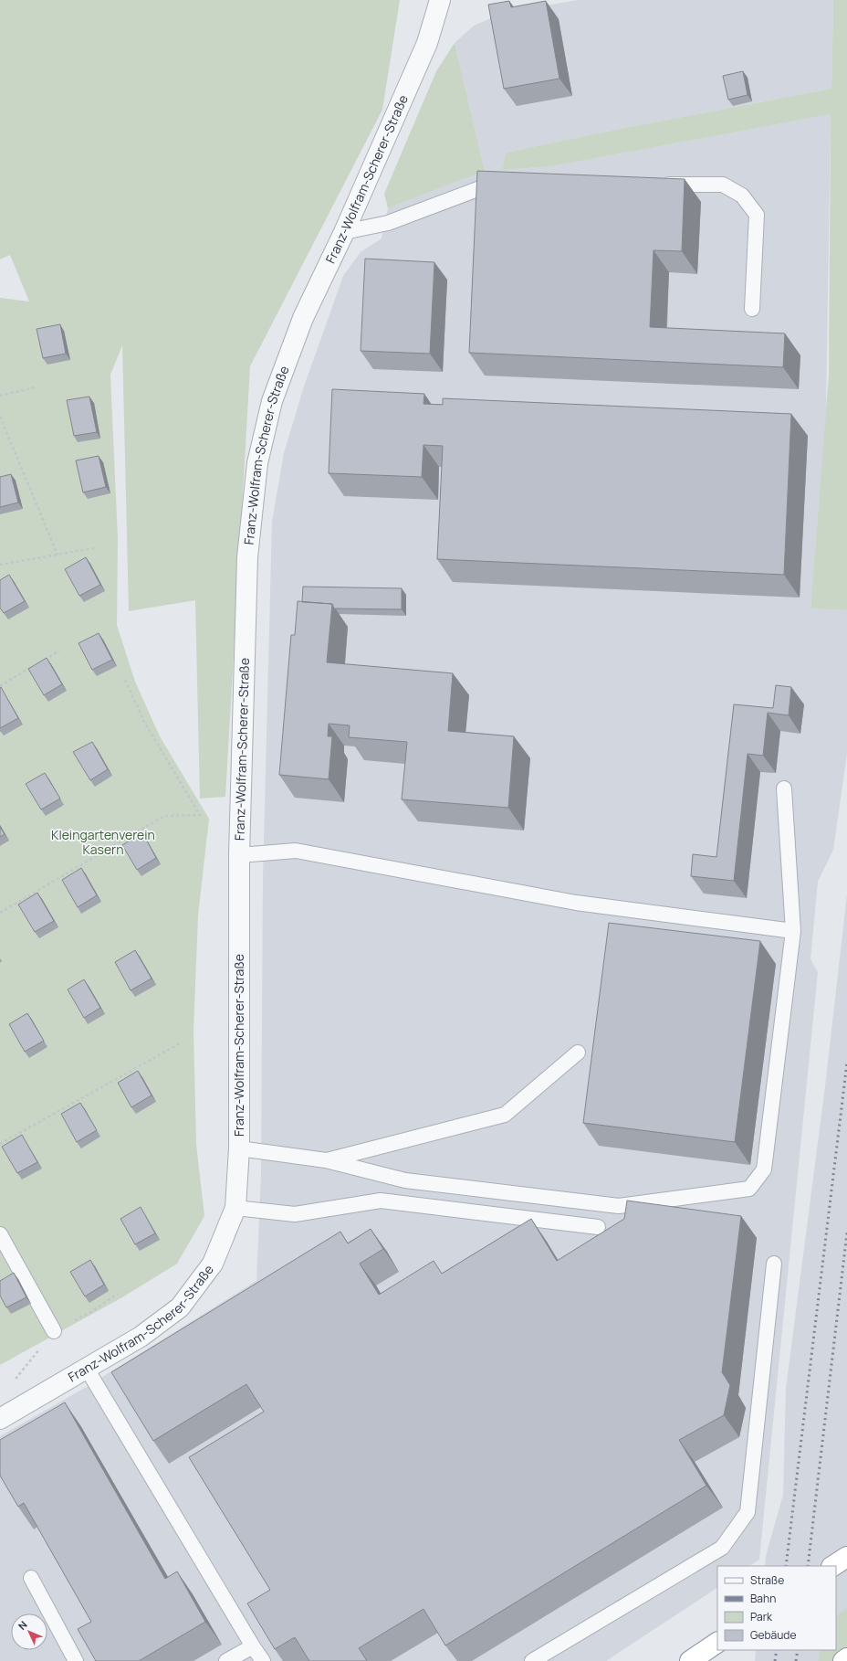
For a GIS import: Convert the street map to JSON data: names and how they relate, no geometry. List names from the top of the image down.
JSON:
{
  "streets": {
    "street": ["Franz-Wolfram-Scherer-Straße"]
  },
  "parks": ["Kleingartenverein Kasern"],
  "legend": [
    "Straße",
    "Bahn",
    "Park",
    "Gebäude"
  ],
  "north": "top left"
}
